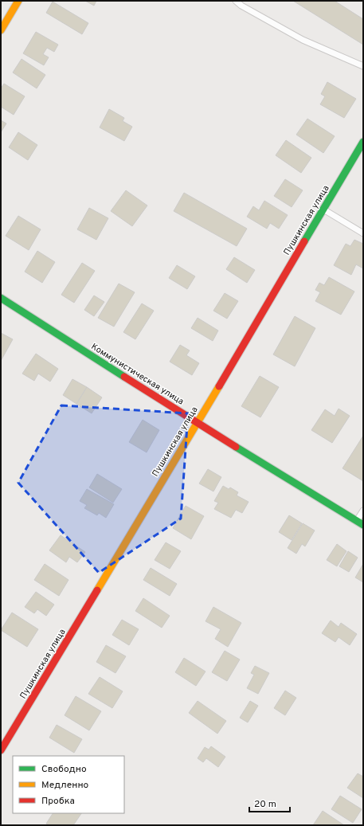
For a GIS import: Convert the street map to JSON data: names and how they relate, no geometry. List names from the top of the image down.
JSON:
{
  "streets": {
    "street": ["Пушкинская улица", "Коммунистическая улица"]
  },
  "crossings": [
    ["Пушкинская улица", "Коммунистическая улица"]
  ],
  "legend": ["Свободно", "Медленно", "Пробка"],
  "scale_bar": "20 m"
}
